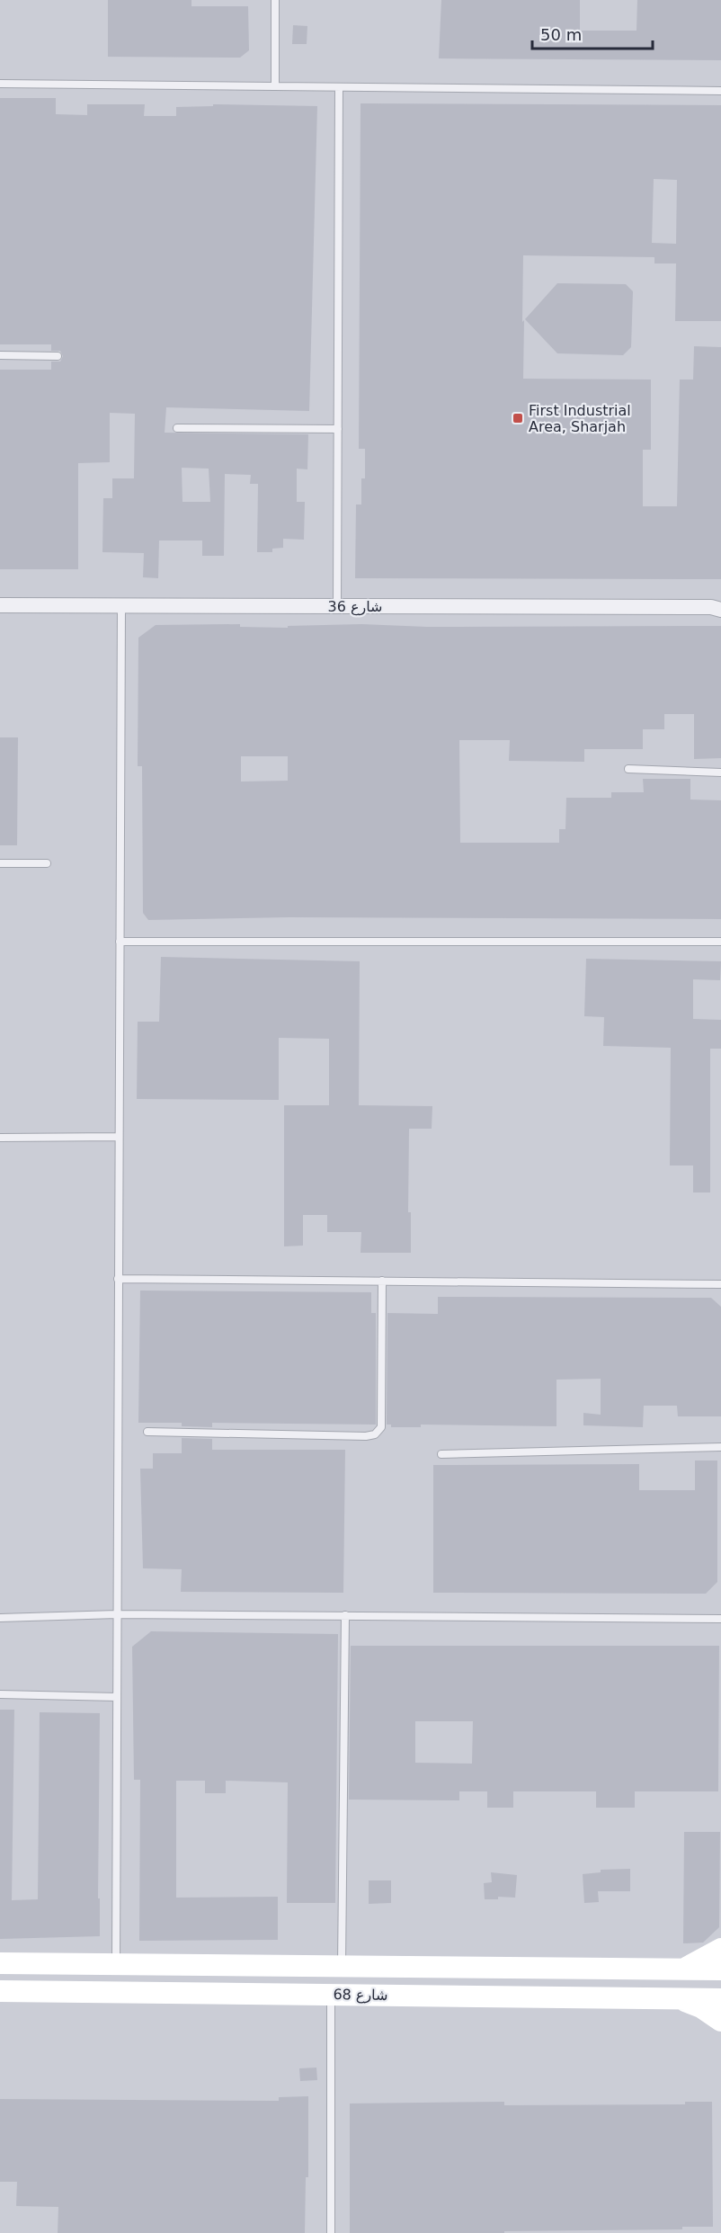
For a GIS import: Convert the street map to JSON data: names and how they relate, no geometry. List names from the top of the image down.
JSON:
{
  "streets": {
    "street": ["شارع 36", "شارع 68"]
  },
  "places": {
    "transit": ["First Industrial Area, Sharjah"]
  },
  "scale_bar": "50 m"
}
